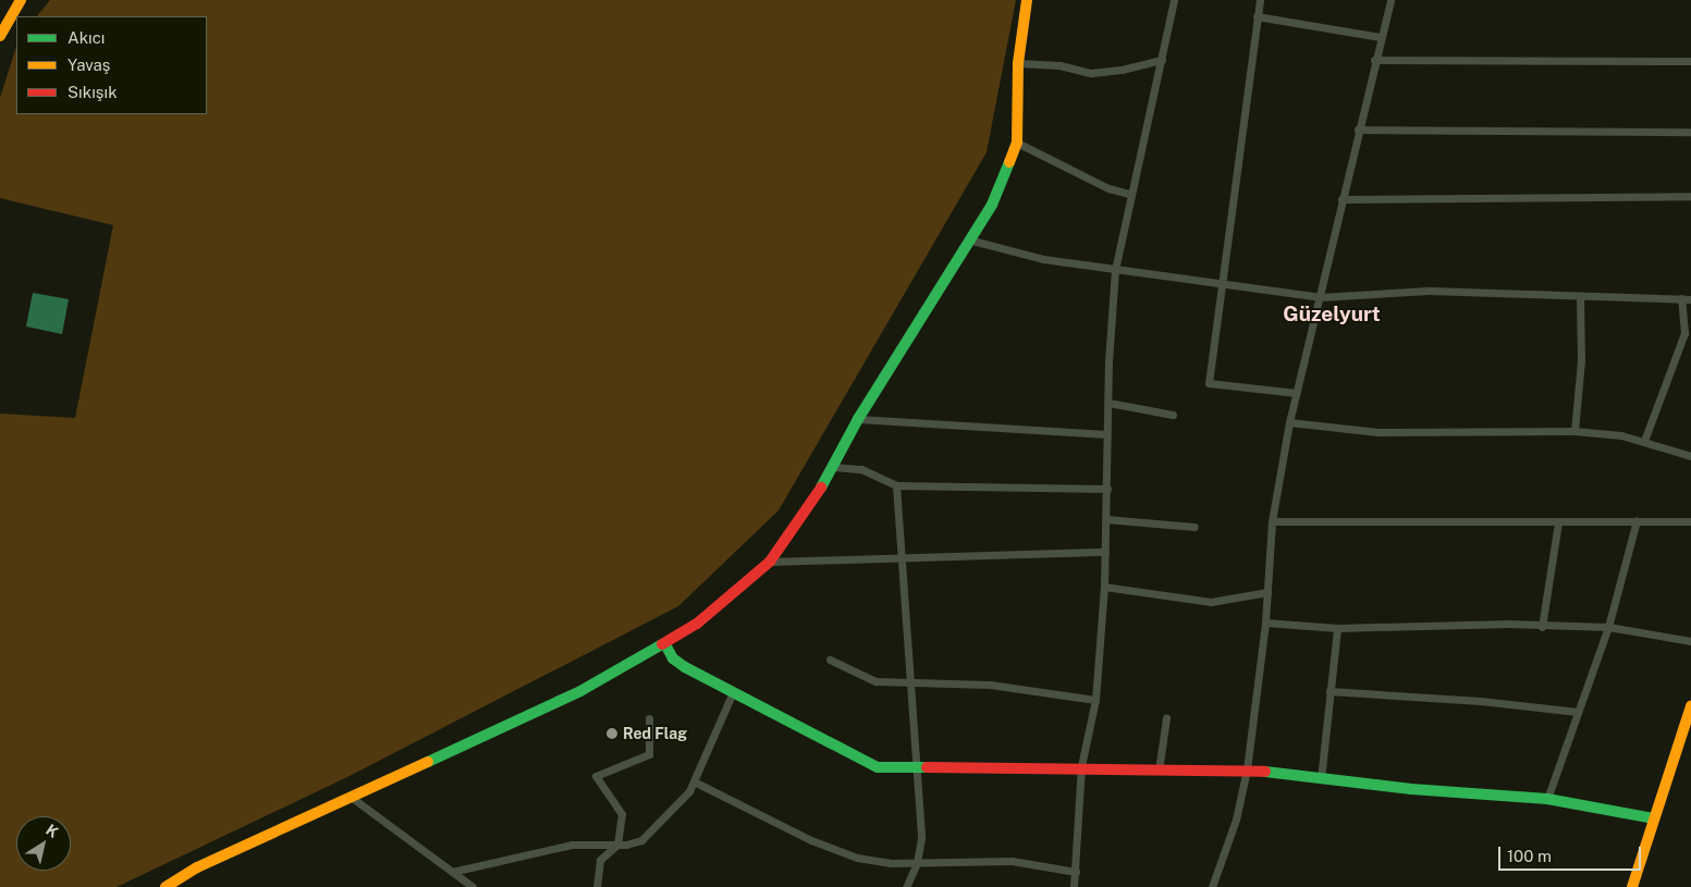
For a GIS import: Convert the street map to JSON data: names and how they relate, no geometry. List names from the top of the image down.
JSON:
{
  "districts": ["Güzelyurt"],
  "places": ["Red Flag"],
  "legend": ["Akıcı", "Yavaş", "Sıkışık"],
  "scale_bar": "100 m",
  "north": "top right"
}
